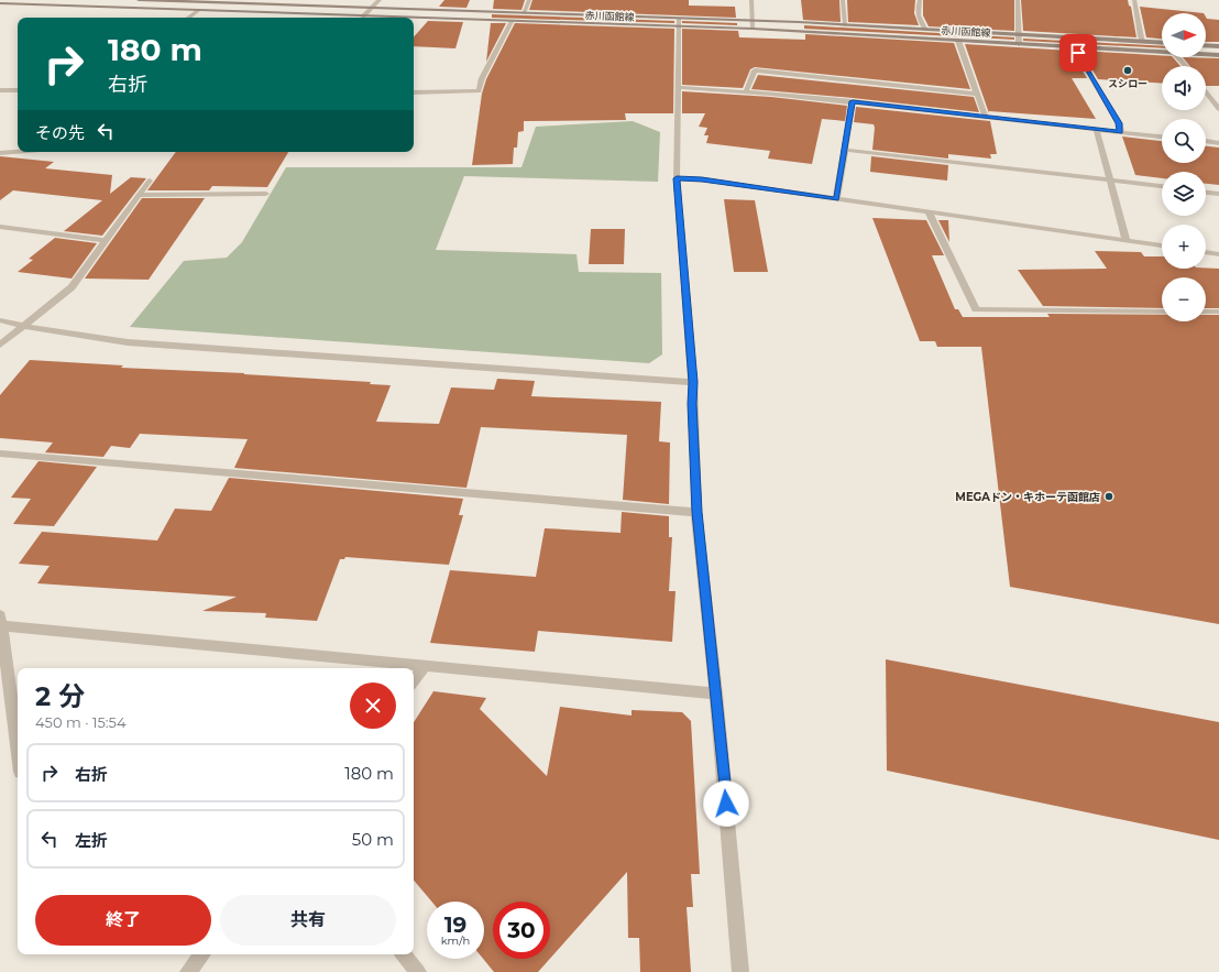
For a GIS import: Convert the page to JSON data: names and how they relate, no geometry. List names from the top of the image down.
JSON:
{
  "streets": {
    "main road": ["赤川函館線"]
  },
  "places": ["スシロー", "MEGAドン・キホーテ函館店"],
  "north": "right",
  "page": {
    "map_buttons": ["+", "−"],
    "turn": ["180 m", "右折"],
    "then": "その先",
    "heading": ["2 分", "450 m · 15:54"],
    "list": [
      {
        "name": "右折",
        "value": "180 m"
      },
      {
        "name": "左折",
        "value": "50 m"
      }
    ],
    "buttons": ["終了", "共有"],
    "speed": "19 km/h",
    "limit": "30"
  }
}
